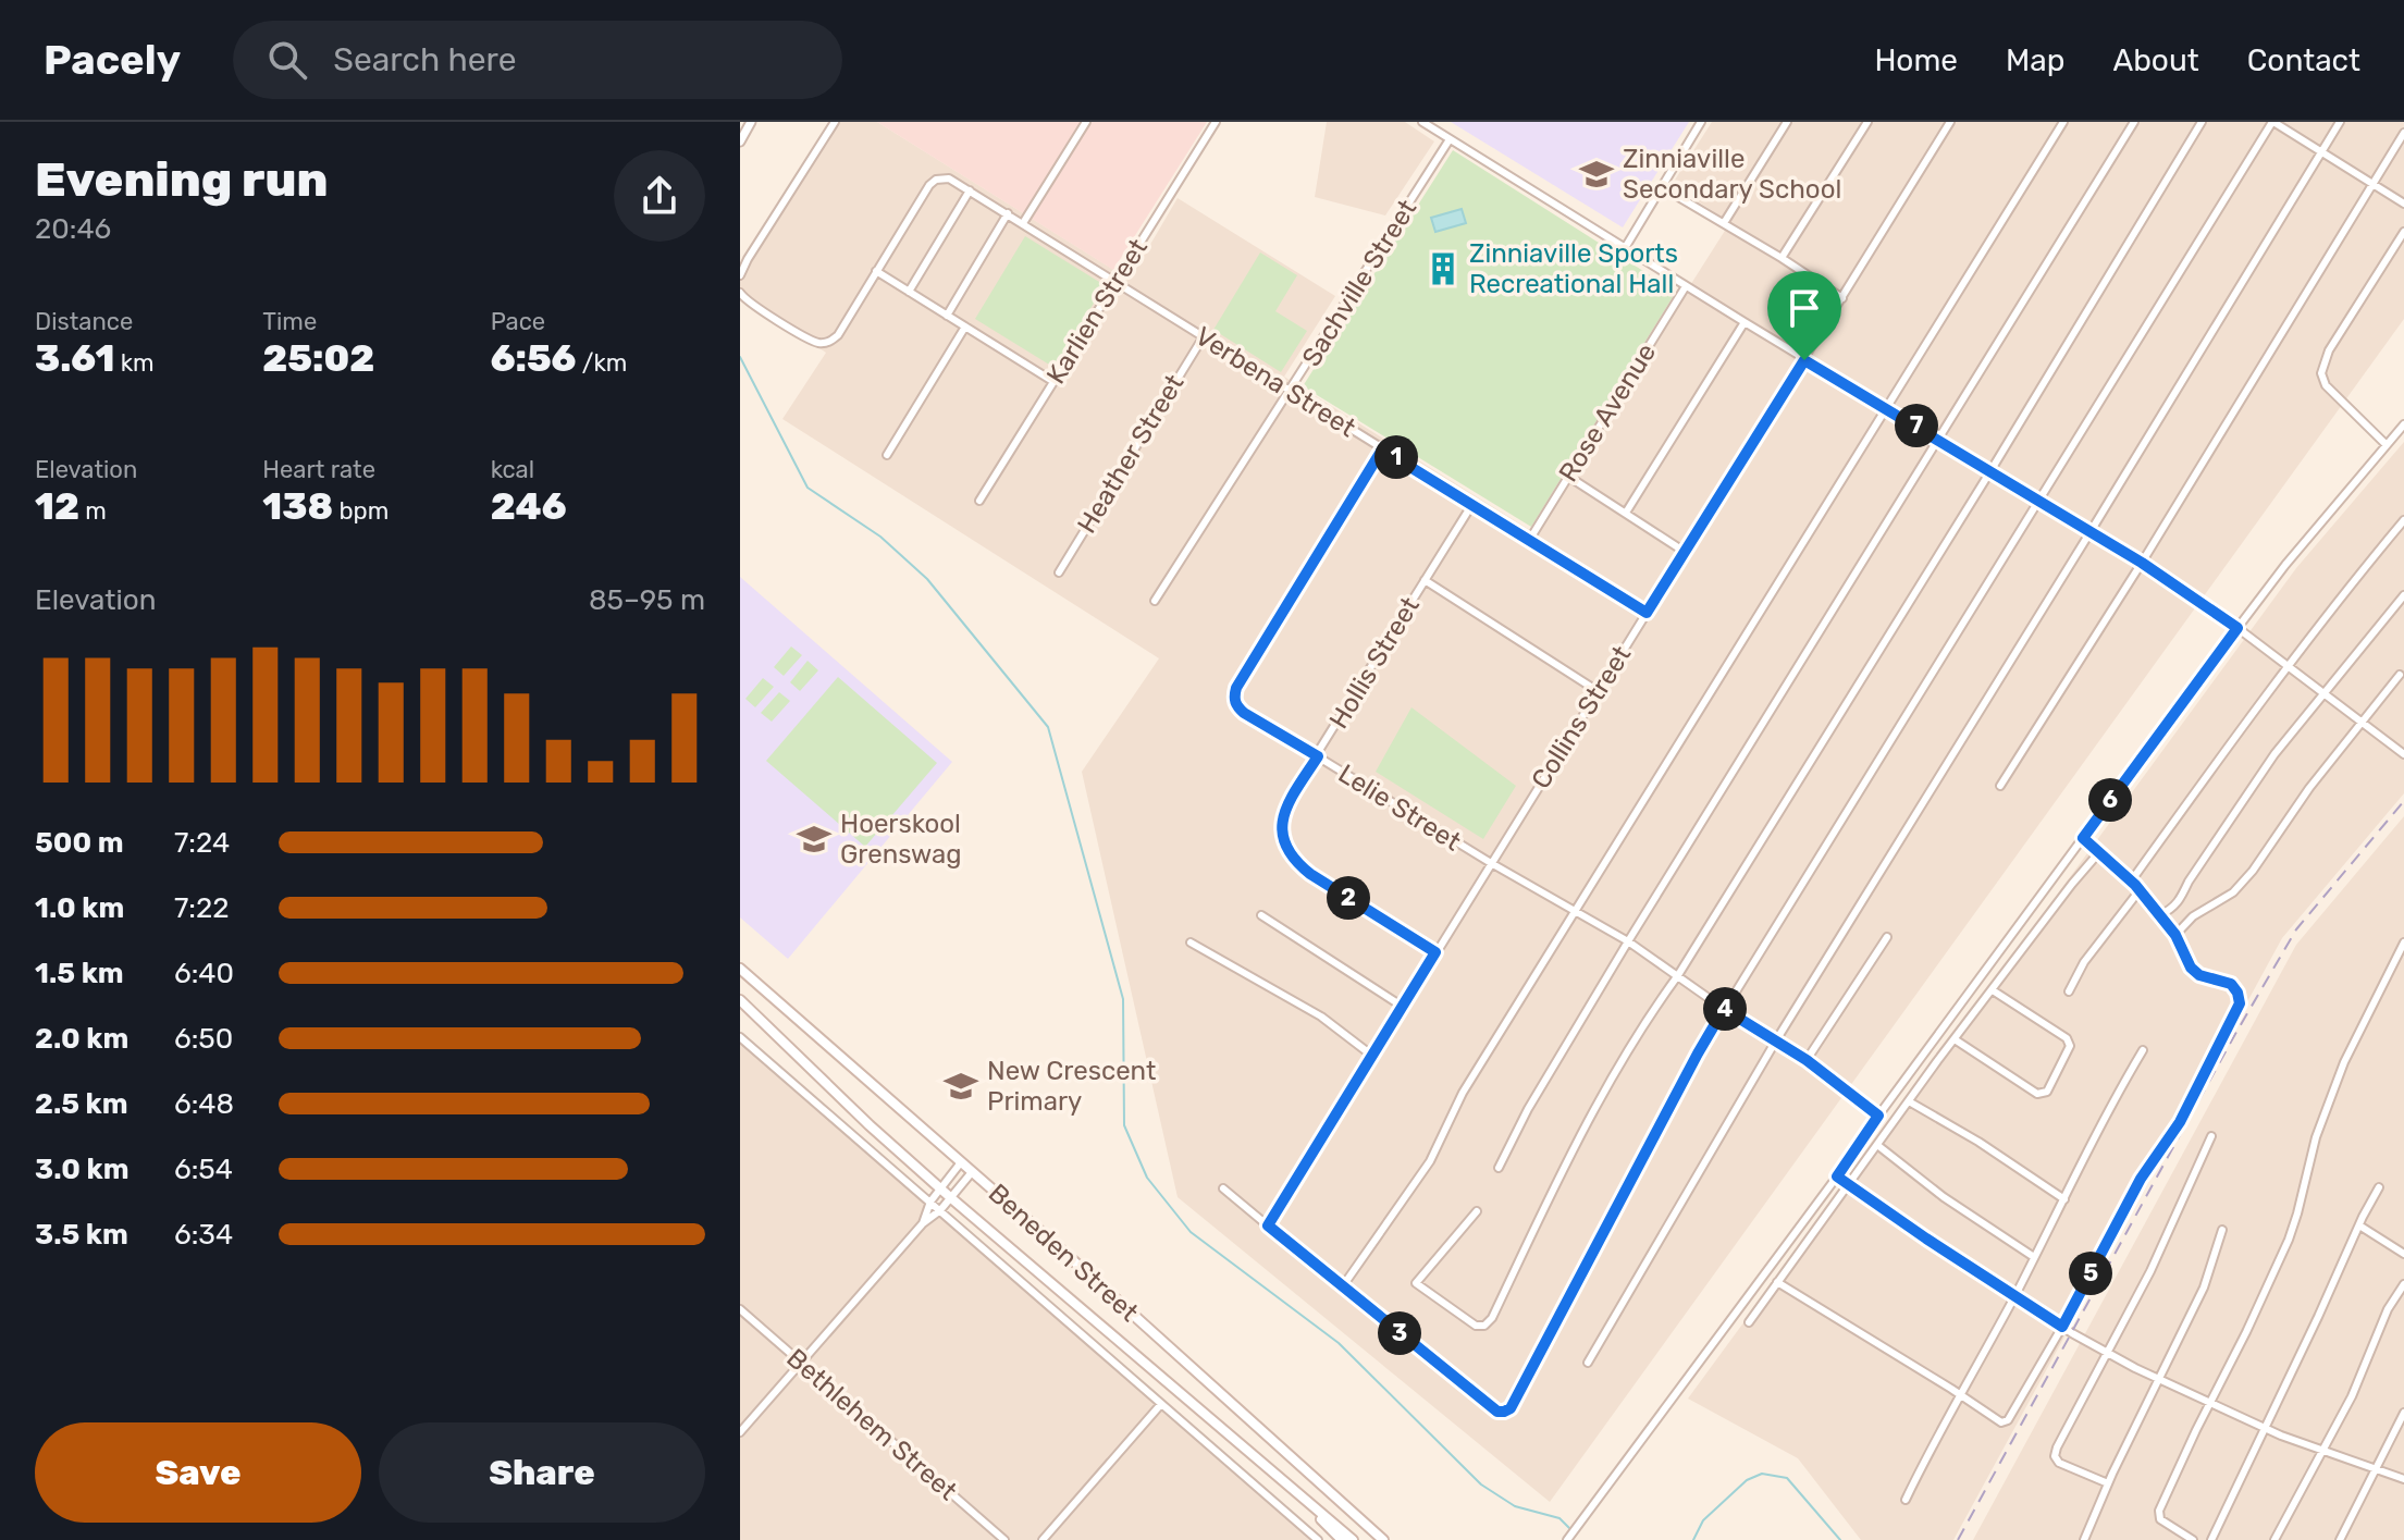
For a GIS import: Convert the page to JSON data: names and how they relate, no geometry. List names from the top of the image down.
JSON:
{
  "streets": {
    "main road": ["Beneden Street"],
    "street": [
      "Sachville Street",
      "Karlien Street",
      "Verbena Street",
      "Rose Avenue",
      "Heather Street",
      "Hollis Street",
      "Collins Street",
      "Lelie Street",
      "Bethlehem Street"
    ]
  },
  "crossings": [
    ["Sachville Street", "Verbena Street"],
    ["Karlien Street", "Verbena Street"],
    ["Verbena Street", "Rose Avenue"],
    ["Verbena Street", "Heather Street"],
    ["Verbena Street", "Hollis Street"],
    ["Verbena Street", "Collins Street"],
    ["Verbena Street", "Lelie Street"],
    ["Hollis Street", "Collins Street"],
    ["Hollis Street", "Lelie Street"],
    ["Collins Street", "Lelie Street"]
  ],
  "places": {
    "school or university": ["Zinniaville Secondary School", "Hoerskool Grenswag", "New Crescent Primary"],
    "building": ["Zinniaville Sports Recreational Hall"]
  },
  "page": {
    "header": "Pacely",
    "search": "Search here",
    "nav": [
      "Home",
      "Map",
      "About",
      "Contact"
    ],
    "heading": ["Evening run", "20:46"],
    "stats": [
      ["Distance", "3.61 km"],
      ["Time", "25:02"],
      ["Pace", "6:56 /km"],
      ["Elevation", "12 m"],
      ["Heart rate", "138 bpm"],
      ["kcal", "246"]
    ],
    "pins": [
      "7",
      "1",
      "6",
      "2",
      "4",
      "5",
      "3"
    ],
    "chart": ["Elevation", "85–95 m"],
    "list": [
      {
        "name": "500 m",
        "note": "7:24"
      },
      {
        "name": "1.0 km",
        "note": "7:22"
      },
      {
        "name": "1.5 km",
        "note": "6:40"
      },
      {
        "name": "2.0 km",
        "note": "6:50"
      },
      {
        "name": "2.5 km",
        "note": "6:48"
      },
      {
        "name": "3.0 km",
        "note": "6:54"
      },
      {
        "name": "3.5 km",
        "note": "6:34"
      }
    ],
    "buttons": ["Save", "Share"]
  }
}
